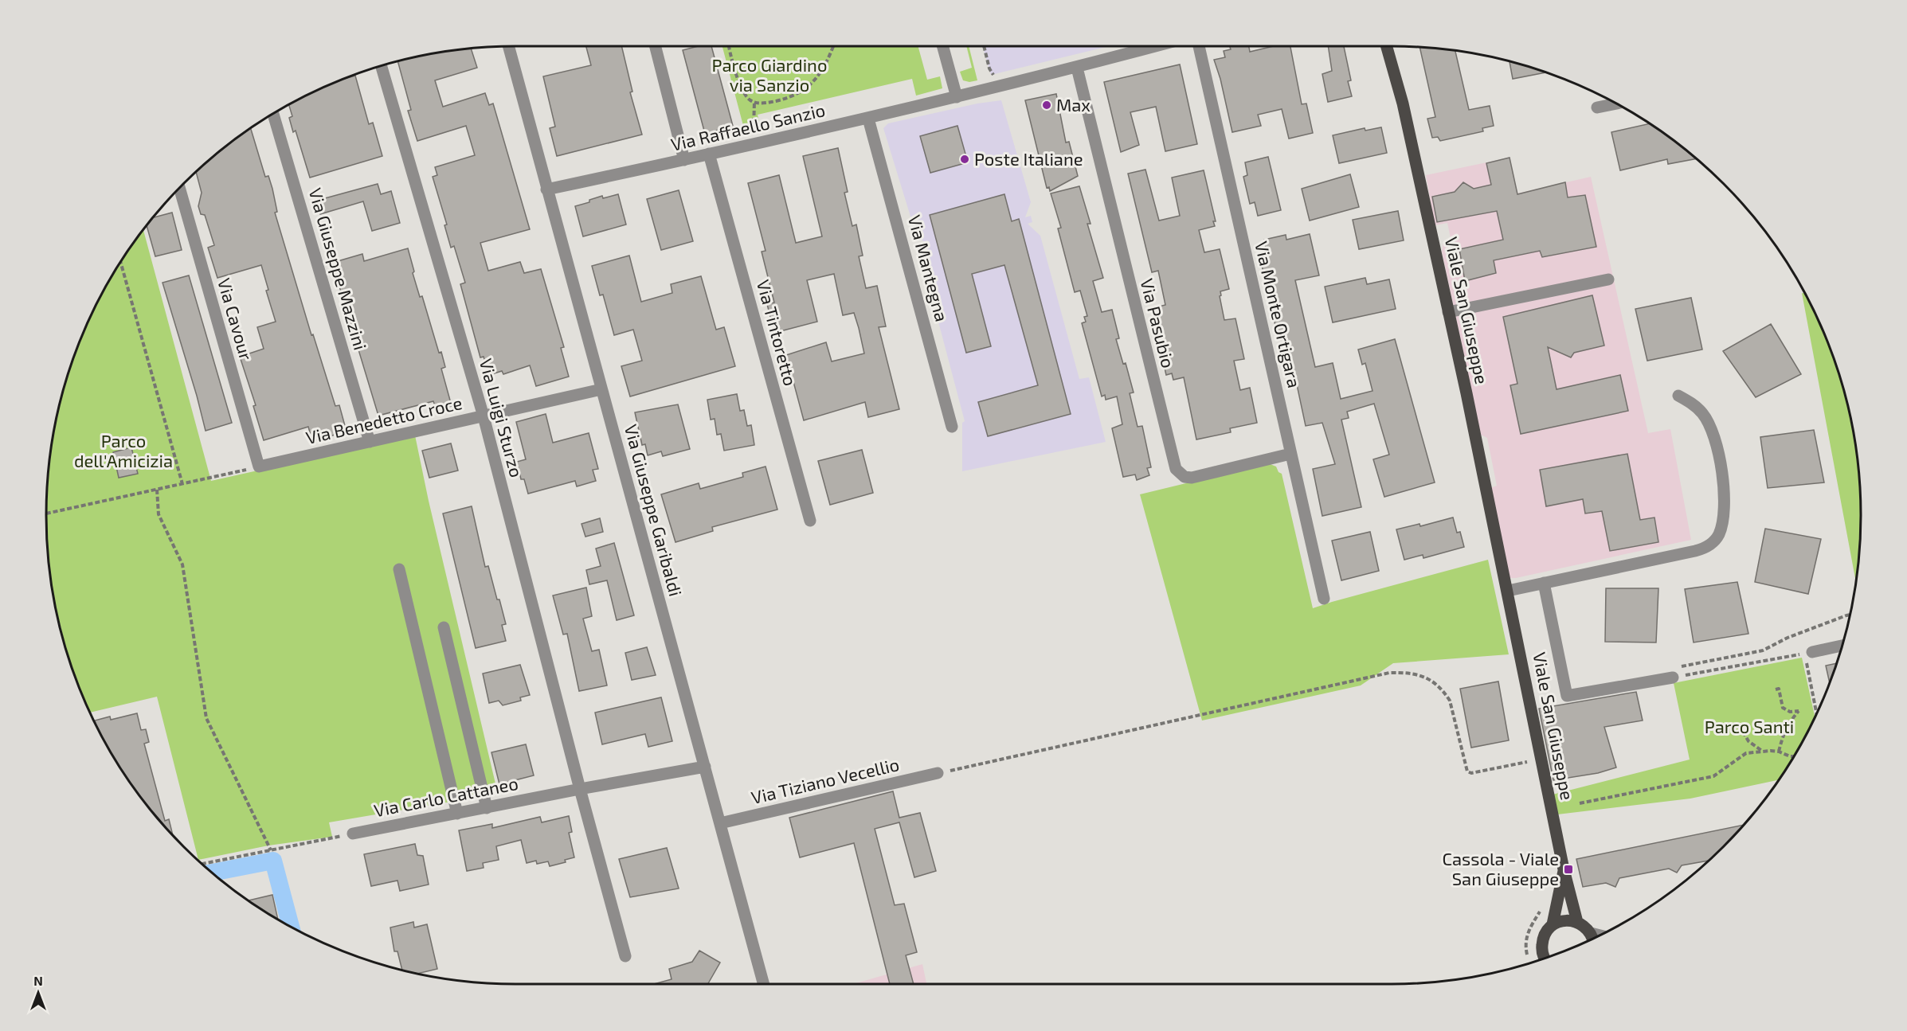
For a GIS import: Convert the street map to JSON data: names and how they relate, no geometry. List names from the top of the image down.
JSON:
{
  "streets": {
    "main road": ["Viale San Giuseppe"],
    "street": [
      "Via Raffaello Sanzio",
      "Via Mantegna",
      "Via Giuseppe Mazzini",
      "Via Monte Ortigara",
      "Via Cavour",
      "Via Pasubio",
      "Via Tintoretto",
      "Via Luigi Sturzo",
      "Via Benedetto Croce",
      "Via Giuseppe Garibaldi",
      "Via Tiziano Vecellio",
      "Via Carlo Cattaneo"
    ]
  },
  "crossings": [
    ["Via Raffaello Sanzio", "Via Mantegna"],
    ["Via Raffaello Sanzio", "Via Pasubio"],
    ["Via Raffaello Sanzio", "Via Tintoretto"],
    ["Via Raffaello Sanzio", "Via Giuseppe Garibaldi"],
    ["Via Giuseppe Mazzini", "Via Benedetto Croce"],
    ["Via Monte Ortigara", "Via Pasubio"],
    ["Via Cavour", "Via Benedetto Croce"],
    ["Via Luigi Sturzo", "Via Benedetto Croce"],
    ["Via Luigi Sturzo", "Via Carlo Cattaneo"],
    ["Via Benedetto Croce", "Via Giuseppe Garibaldi"],
    ["Via Giuseppe Garibaldi", "Via Tiziano Vecellio"],
    ["Via Giuseppe Garibaldi", "Via Carlo Cattaneo"]
  ],
  "parks": ["Parco Giardino via Sanzio", "Parco dell'Amicizia", "Parco Santi"],
  "places": {
    "other": ["Max", "Poste Italiane"],
    "transit": ["Cassola - Viale San Giuseppe"]
  },
  "north": "top"
}
